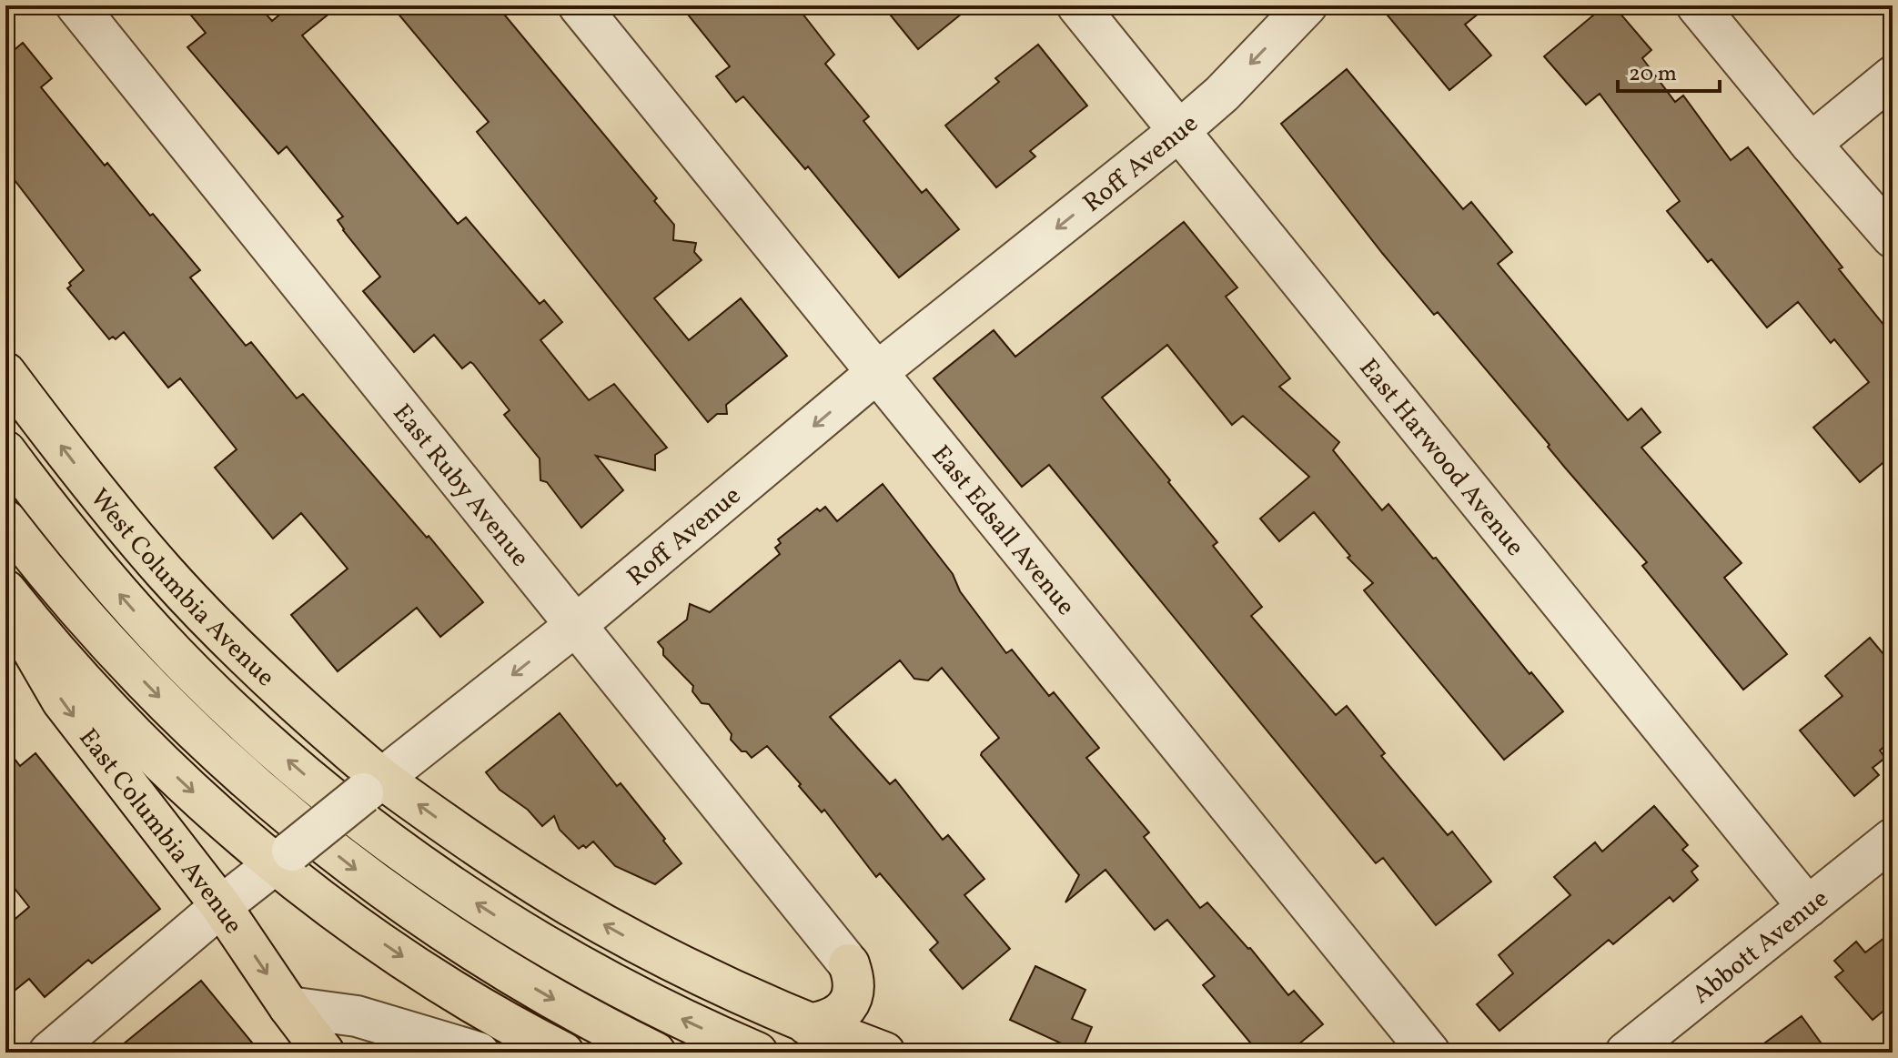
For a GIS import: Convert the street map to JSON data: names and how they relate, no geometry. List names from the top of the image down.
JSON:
{
  "streets": {
    "main road": ["West Columbia Avenue", "East Columbia Avenue"],
    "street": [
      "Roff Avenue",
      "East Harwood Avenue",
      "East Ruby Avenue",
      "East Edsall Avenue",
      "Abbott Avenue"
    ]
  },
  "crossings": [
    ["Roff Avenue", "East Harwood Avenue"],
    ["Roff Avenue", "East Ruby Avenue"],
    ["Roff Avenue", "East Edsall Avenue"],
    ["Roff Avenue", "West Columbia Avenue"],
    ["Roff Avenue", "East Columbia Avenue"],
    ["East Harwood Avenue", "Abbott Avenue"]
  ],
  "one_way": ["Roff Avenue"],
  "scale_bar": "20 m"
}
